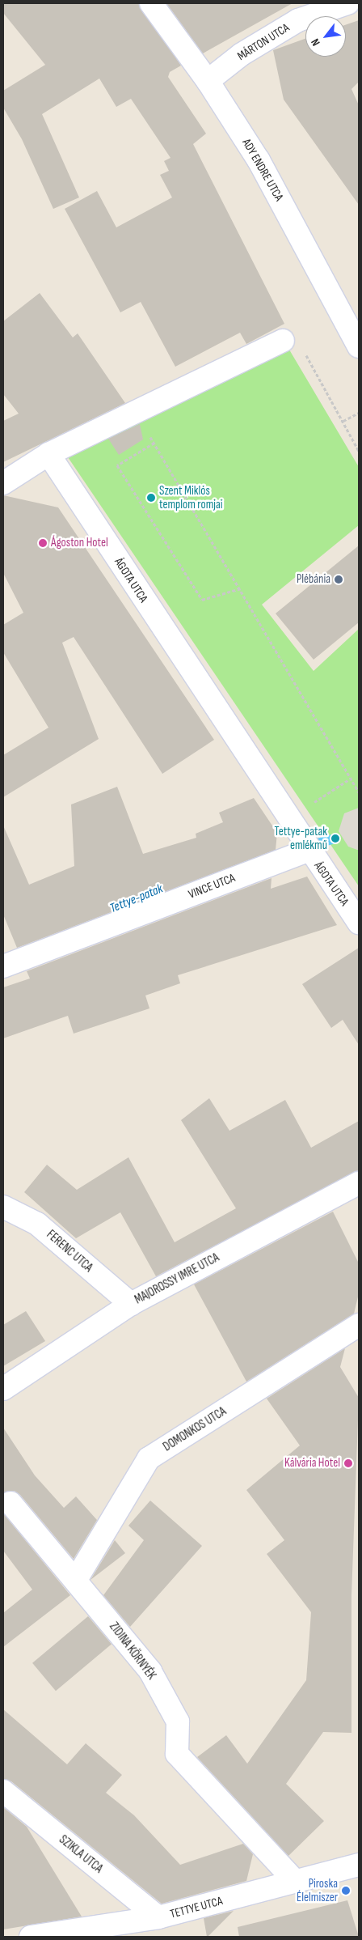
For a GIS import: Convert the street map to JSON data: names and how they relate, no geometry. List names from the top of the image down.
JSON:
{
  "streets": {
    "street": [
      "MÁRTON UTCA",
      "ADY ENDRE UTCA",
      "ÁGOTA UTCA",
      "VINCE UTCA",
      "FERENC UTCA",
      "MAJOROSSY IMRE UTCA",
      "DOMONKOS UTCA",
      "ZIDINA KÖRNYÉK",
      "SZIKLA UTCA",
      "TETTYE UTCA"
    ]
  },
  "crossings": [
    ["MÁRTON UTCA", "ADY ENDRE UTCA"],
    ["ÁGOTA UTCA", "VINCE UTCA"],
    ["FERENC UTCA", "MAJOROSSY IMRE UTCA"],
    ["DOMONKOS UTCA", "ZIDINA KÖRNYÉK"],
    ["ZIDINA KÖRNYÉK", "TETTYE UTCA"],
    ["SZIKLA UTCA", "TETTYE UTCA"]
  ],
  "water": ["Tettye-patak"],
  "places": [
    "Szent Miklós templom romjai",
    "Ágoston Hotel",
    "Plébánia",
    "Tettye-patak emlékmű",
    "Kálvária Hotel",
    "Piroska Élelmiszer"
  ],
  "north": "bottom left"
}
